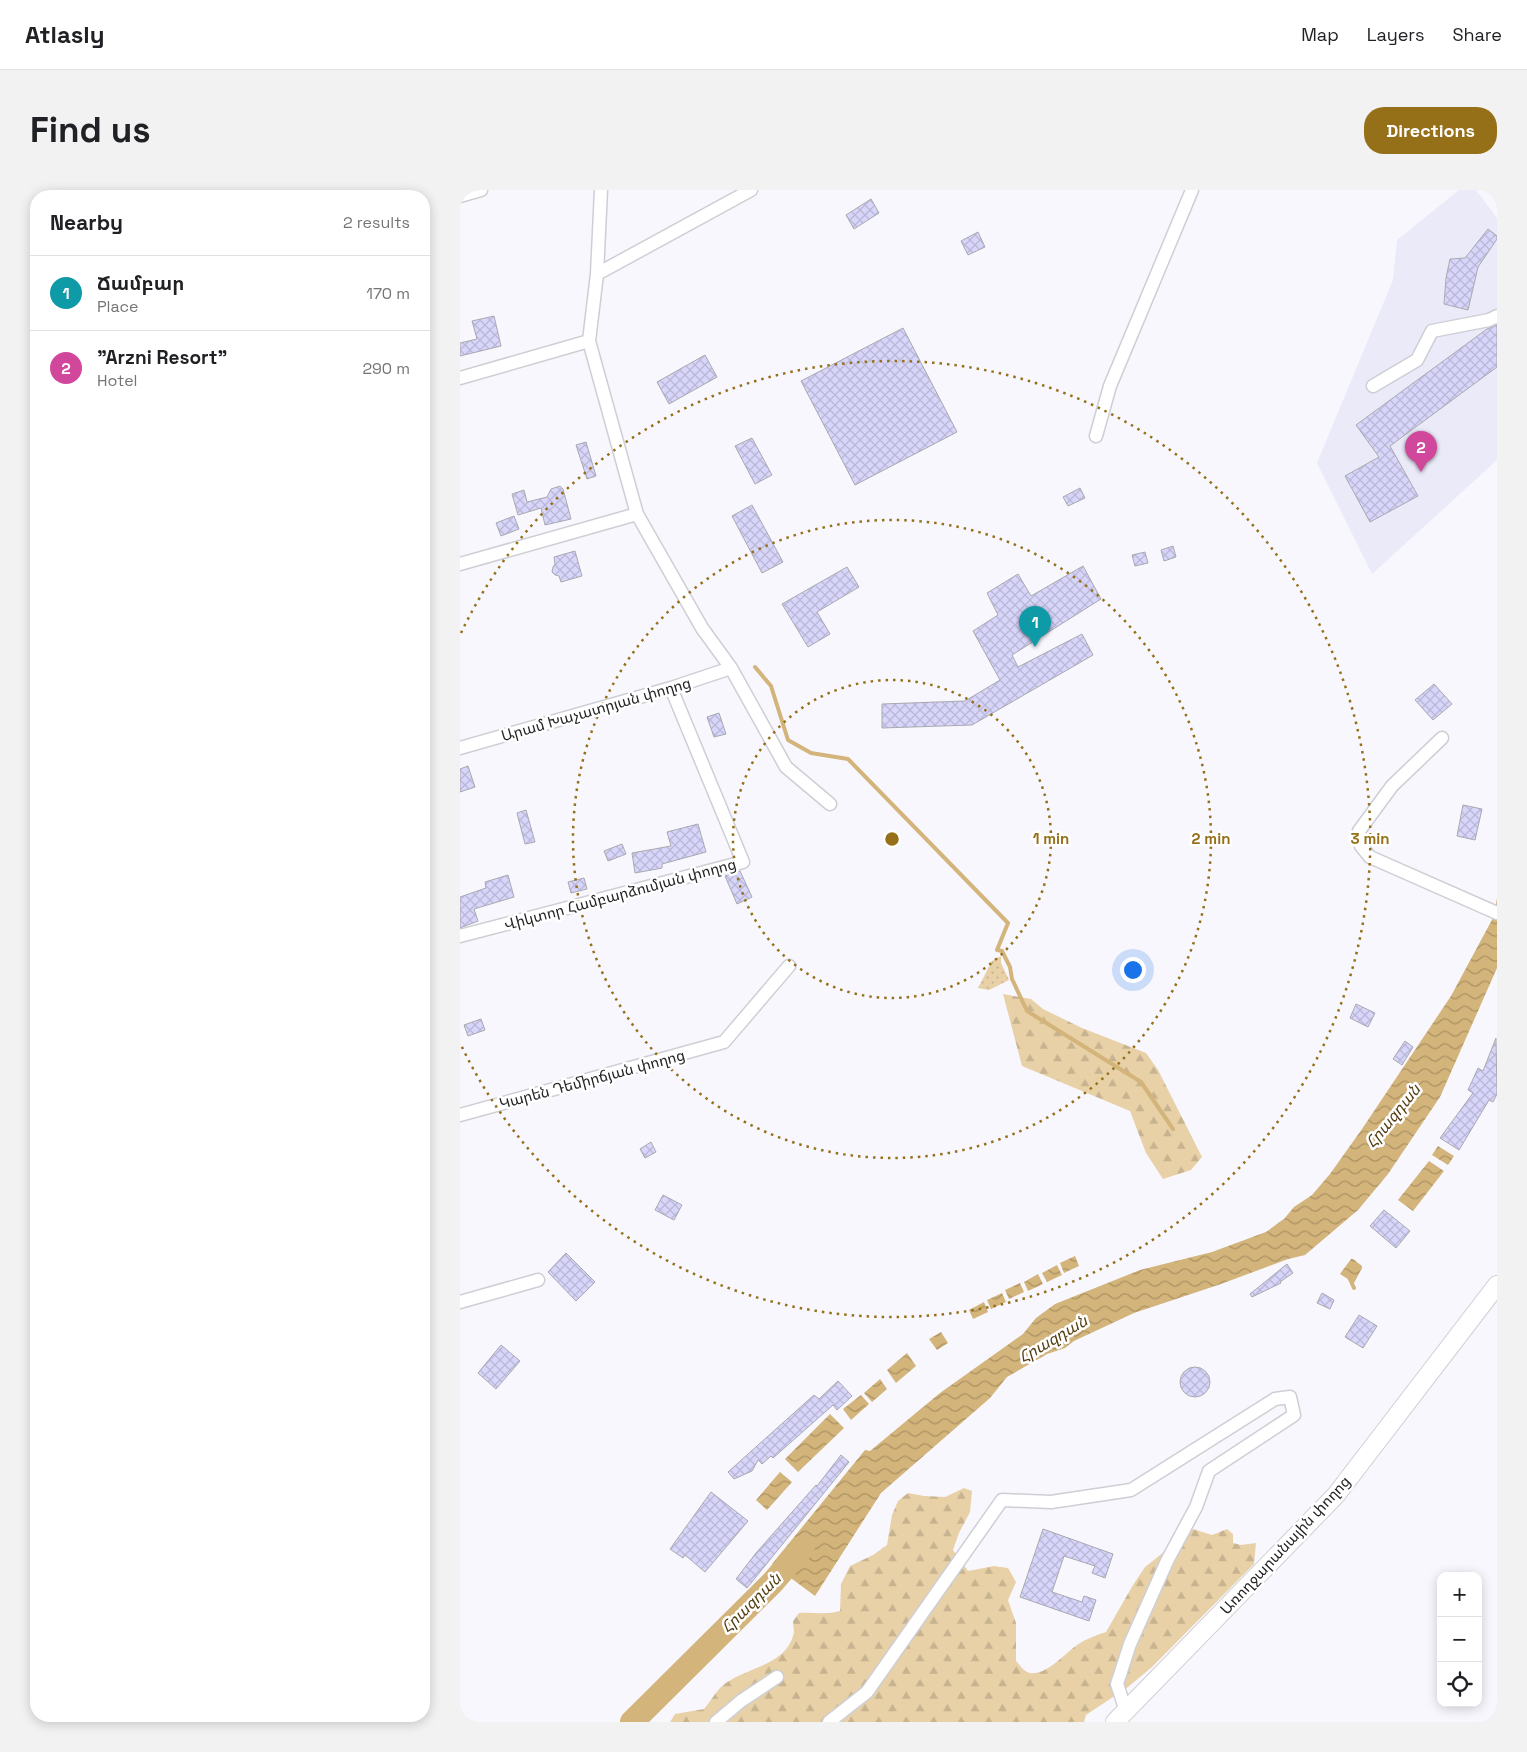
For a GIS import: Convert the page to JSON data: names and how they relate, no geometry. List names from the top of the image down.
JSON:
{
  "streets": {
    "main road": ["Առողջարանային փողոց"],
    "street": ["Արամ Խաչատրյան փողոց", "Վիկտոր Համբարձումյան փողոց", "Կարեն Դեմիրճյան փողոց"]
  },
  "crossings": [
    ["Արամ Խաչատրյան փողոց", "Վիկտոր Համբարձումյան փողոց"]
  ],
  "water": ["Հրազդան"],
  "page": {
    "header": "Atlasly",
    "nav": ["Map", "Layers", "Share"],
    "buttons": "Directions",
    "title": "Find us",
    "heading": ["Nearby", "2 results"],
    "list": [
      {
        "mark": "1",
        "name": "Ճամբար",
        "note": "Place",
        "value": "170 m"
      },
      {
        "mark": "2",
        "name": "\"Arzni Resort\"",
        "note": "Hotel",
        "value": "290 m"
      }
    ],
    "pins": ["2", "1"],
    "map_buttons": ["+", "−"]
  },
  "rings": ["1 min", "2 min", "3 min"]
}
